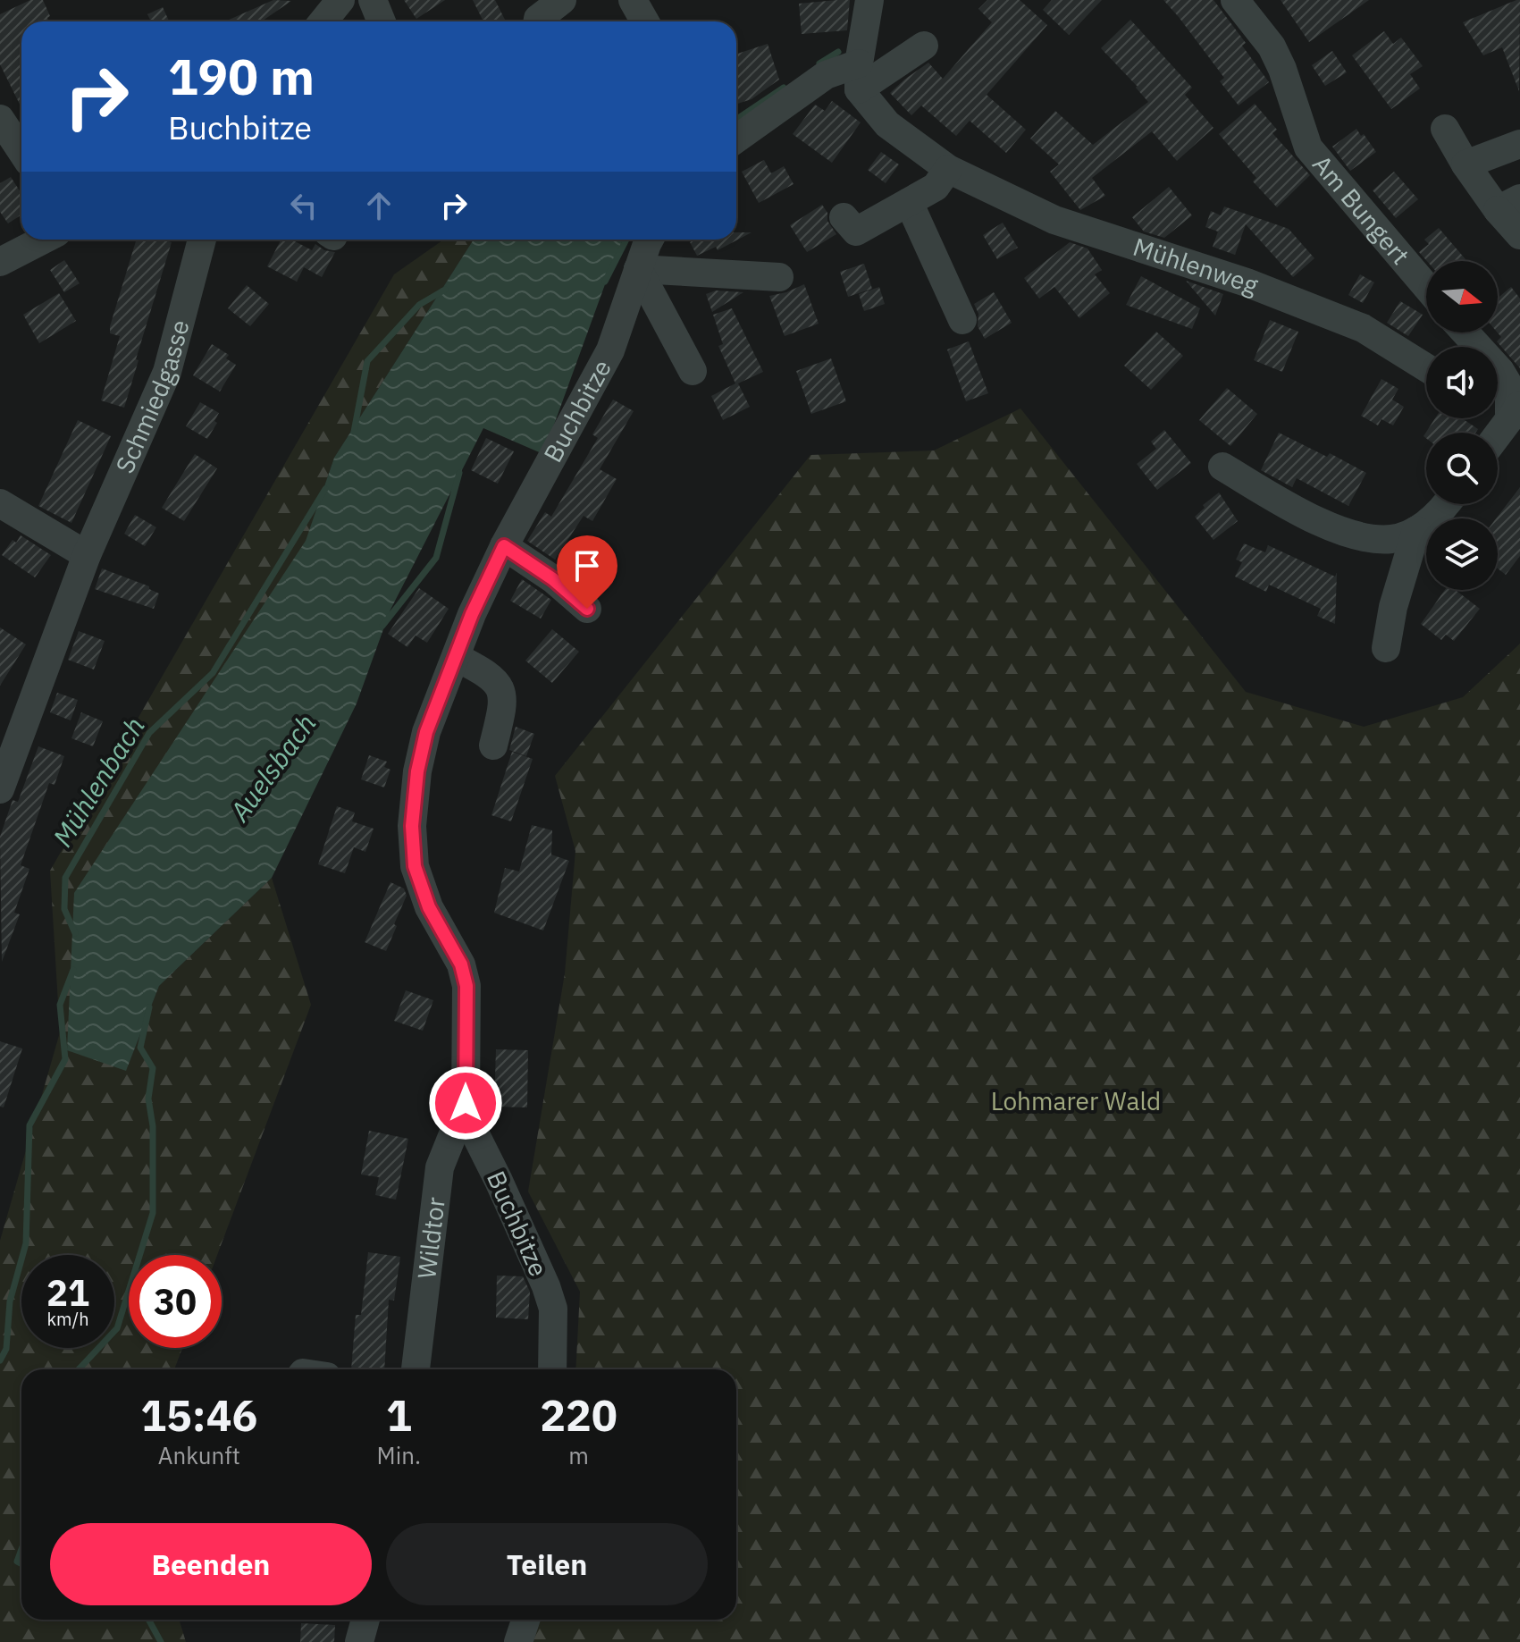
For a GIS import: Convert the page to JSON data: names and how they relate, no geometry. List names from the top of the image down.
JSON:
{
  "streets": {
    "street": [
      "Am Bungert",
      "Mühlenweg",
      "Schmiedgasse",
      "Buchbitze",
      "Wildtor"
    ]
  },
  "crossings": [
    ["Buchbitze", "Wildtor"]
  ],
  "water": ["Auelsbach", "Mühlenbach"],
  "parks": ["Lohmarer Wald"],
  "north": "right",
  "page": {
    "turn": ["190 m", "Buchbitze"],
    "speed": "21 km/h",
    "limit": "30",
    "eta": [
      "15:46",
      "Ankunft",
      "1",
      "Min.",
      "220",
      "m"
    ],
    "buttons": ["Beenden", "Teilen"]
  }
}
